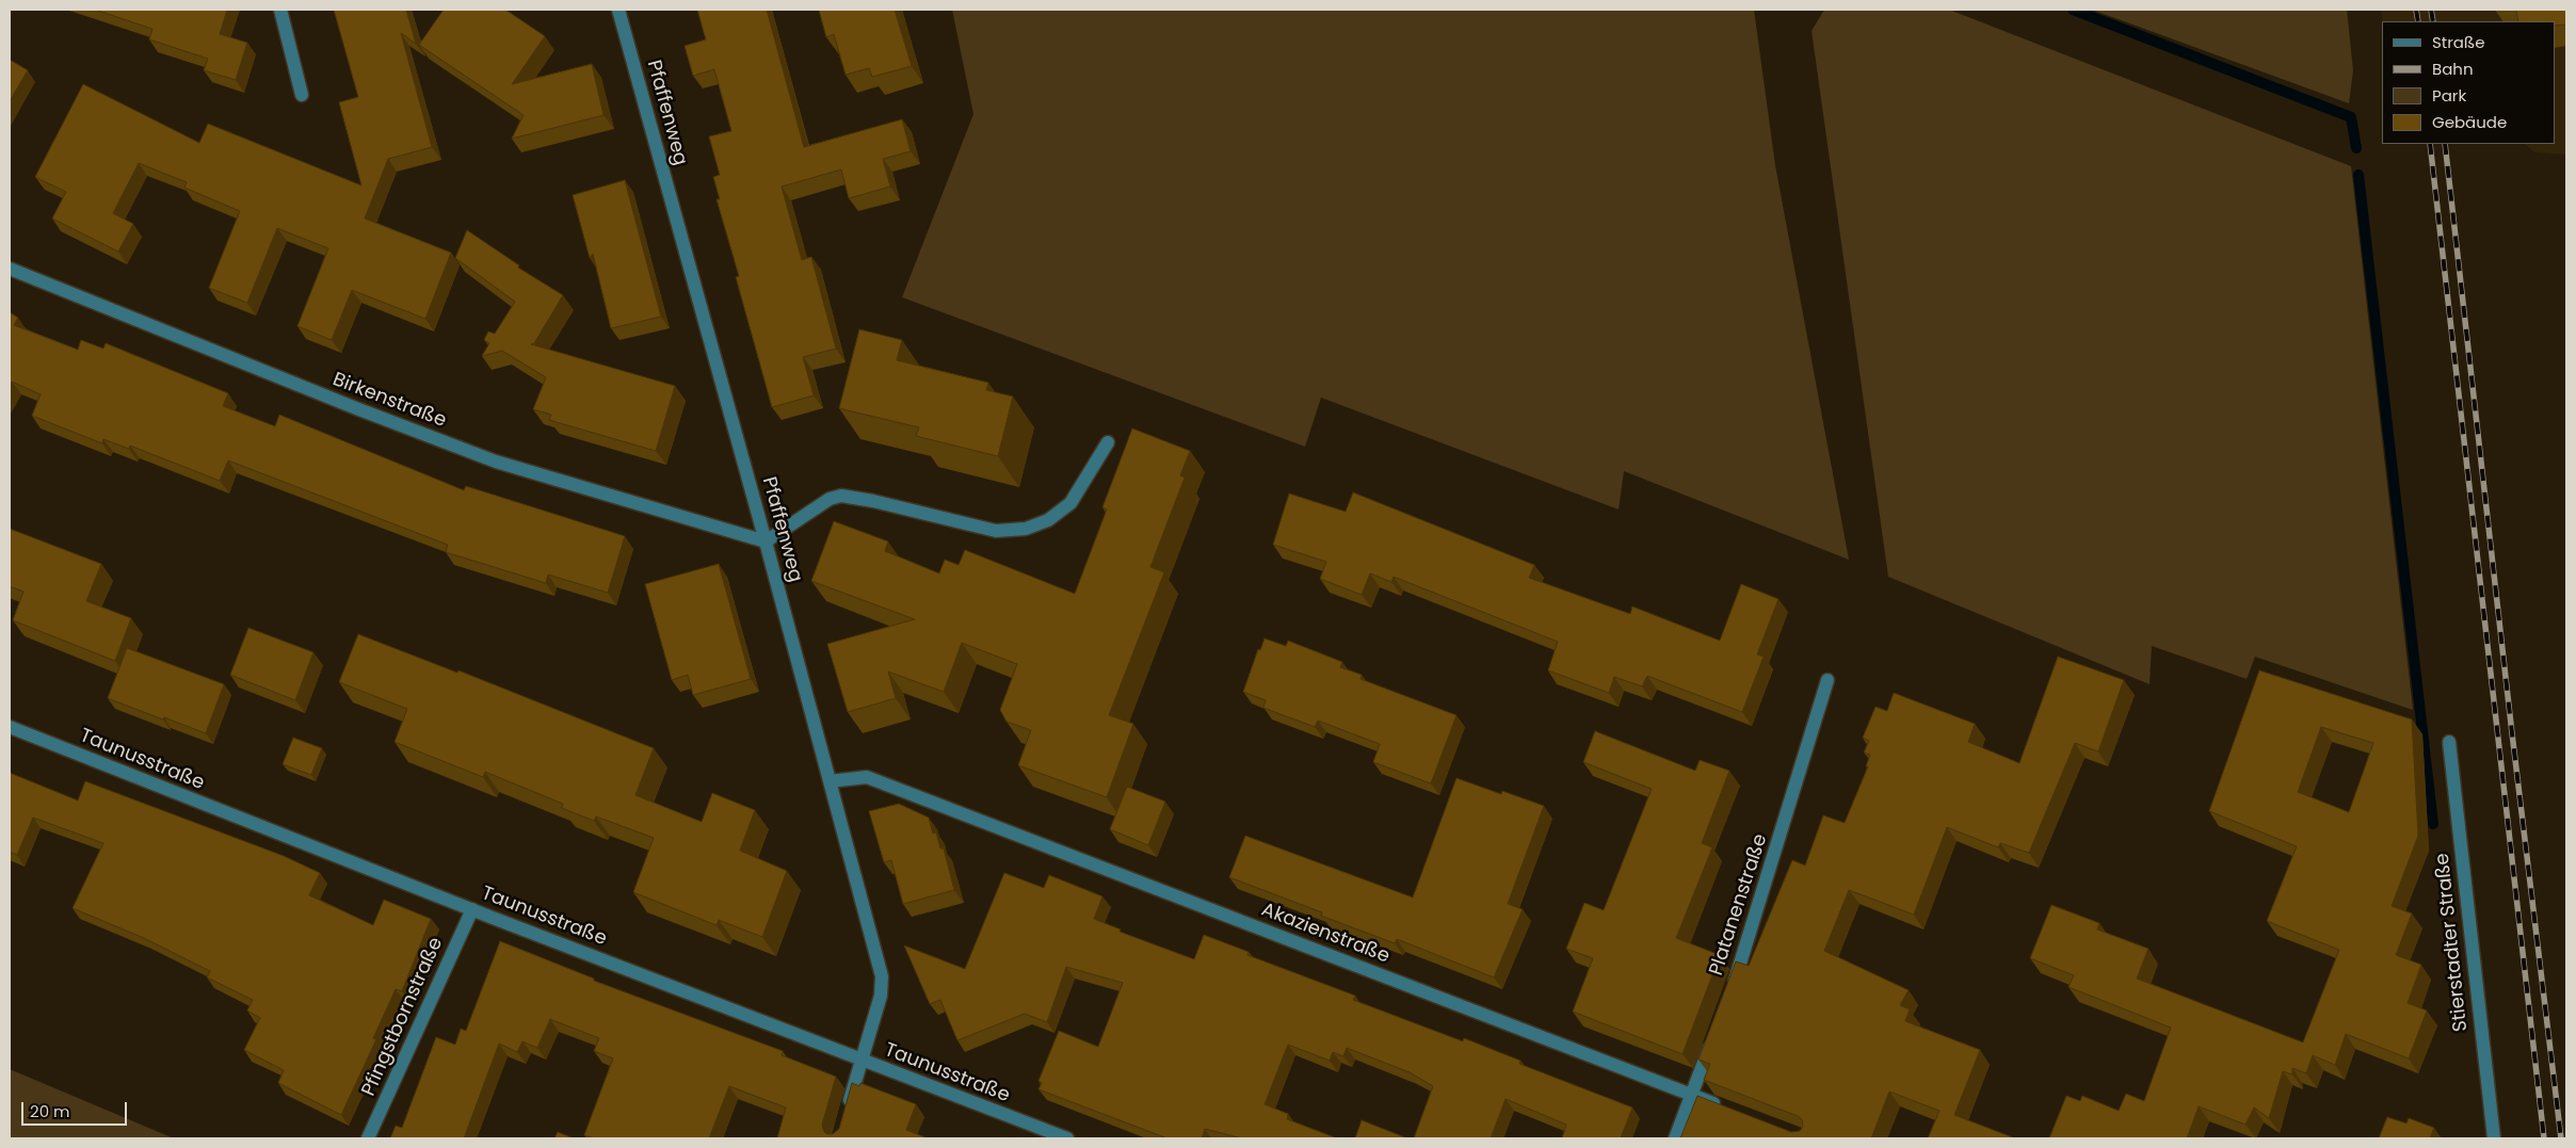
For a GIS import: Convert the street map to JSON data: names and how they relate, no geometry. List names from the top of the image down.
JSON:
{
  "streets": {
    "street": [
      "Pfaffenweg",
      "Birkenstraße",
      "Taunusstraße",
      "Platanenstraße",
      "Akazienstraße",
      "Stierstadter Straße",
      "Pfingstbornstraße"
    ]
  },
  "crossings": [
    ["Pfaffenweg", "Birkenstraße"],
    ["Pfaffenweg", "Taunusstraße"],
    ["Pfaffenweg", "Akazienstraße"],
    ["Taunusstraße", "Pfingstbornstraße"]
  ],
  "legend": [
    "Straße",
    "Bahn",
    "Park",
    "Gebäude"
  ],
  "scale_bar": "20 m"
}
